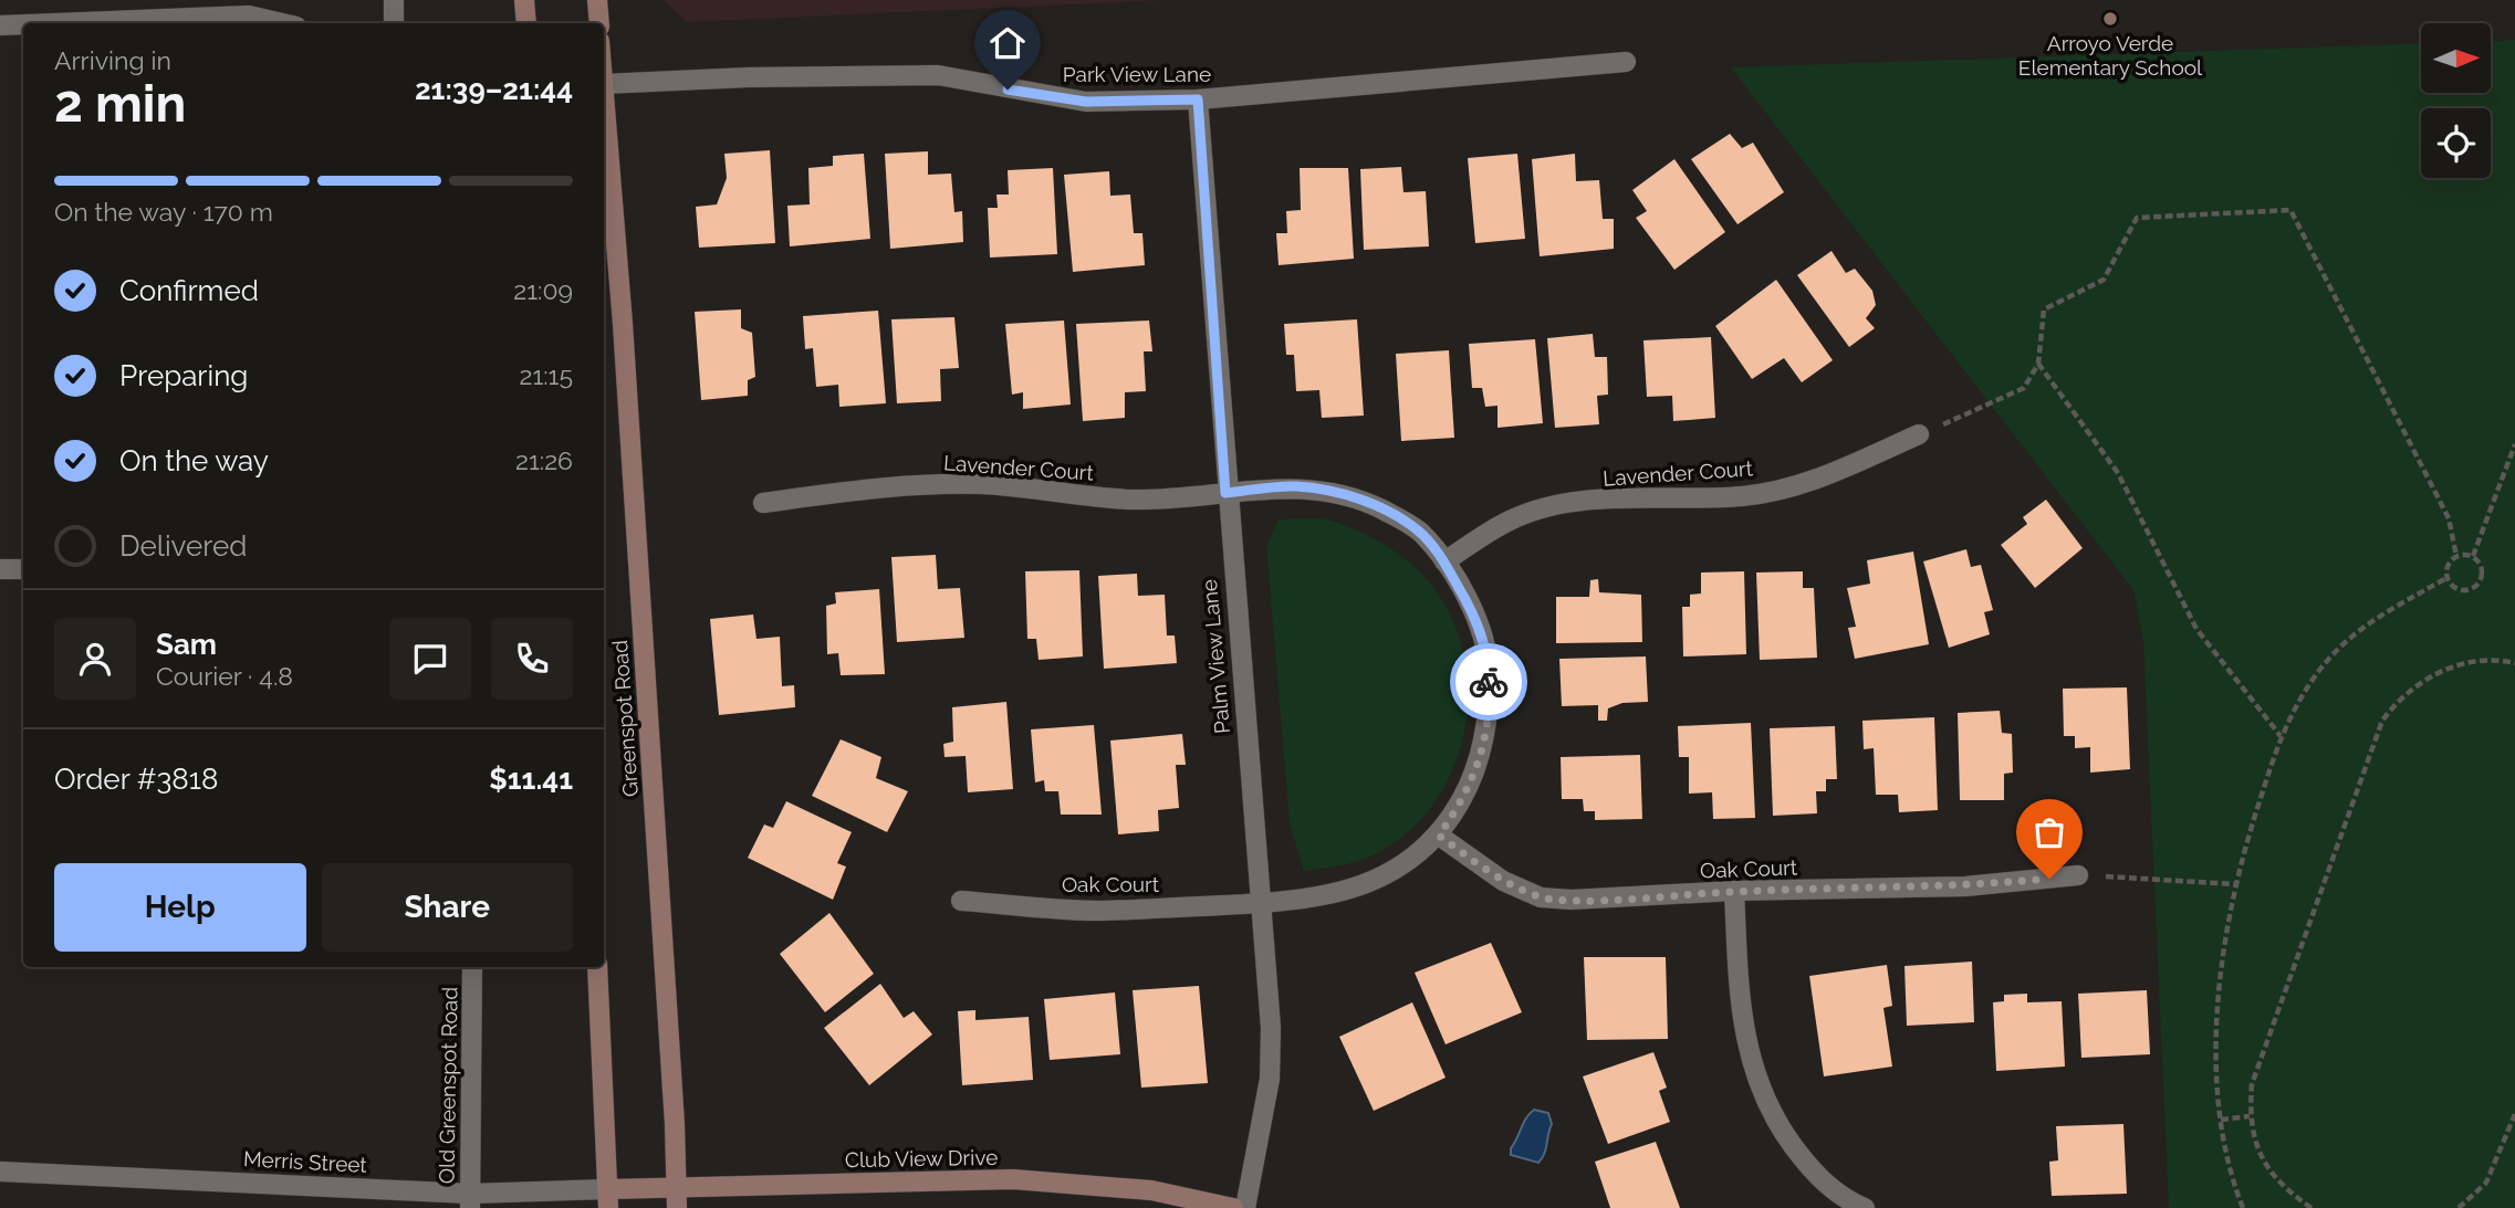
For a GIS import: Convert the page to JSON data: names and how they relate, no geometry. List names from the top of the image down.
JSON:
{
  "streets": {
    "main road": ["Greenspot Road", "Club View Drive"],
    "street": [
      "Park View Lane",
      "Lavender Court",
      "Palm View Lane",
      "Oak Court",
      "Old Greenspot Road",
      "Merris Street"
    ]
  },
  "crossings": [
    ["Park View Lane", "Palm View Lane"],
    ["Lavender Court", "Palm View Lane"],
    ["Lavender Court", "Oak Court"],
    ["Palm View Lane", "Oak Court"],
    ["Greenspot Road", "Club View Drive"],
    ["Old Greenspot Road", "Merris Street"],
    ["Club View Drive", "Merris Street"]
  ],
  "places": ["Arroyo Verde Elementary School"],
  "north": "right",
  "page": {
    "heading": ["2 min", "Arriving in", "21:39–21:44"],
    "panel": [
      "Sam",
      "Courier · 4.8",
      "Order #3818",
      "$11.41"
    ],
    "bar": "On the way · 170 m",
    "list": [
      ["Confirmed", "21:09"],
      ["Preparing", "21:15"],
      ["On the way", "21:26"],
      "Delivered"
    ],
    "buttons": ["Help", "Share"]
  }
}
